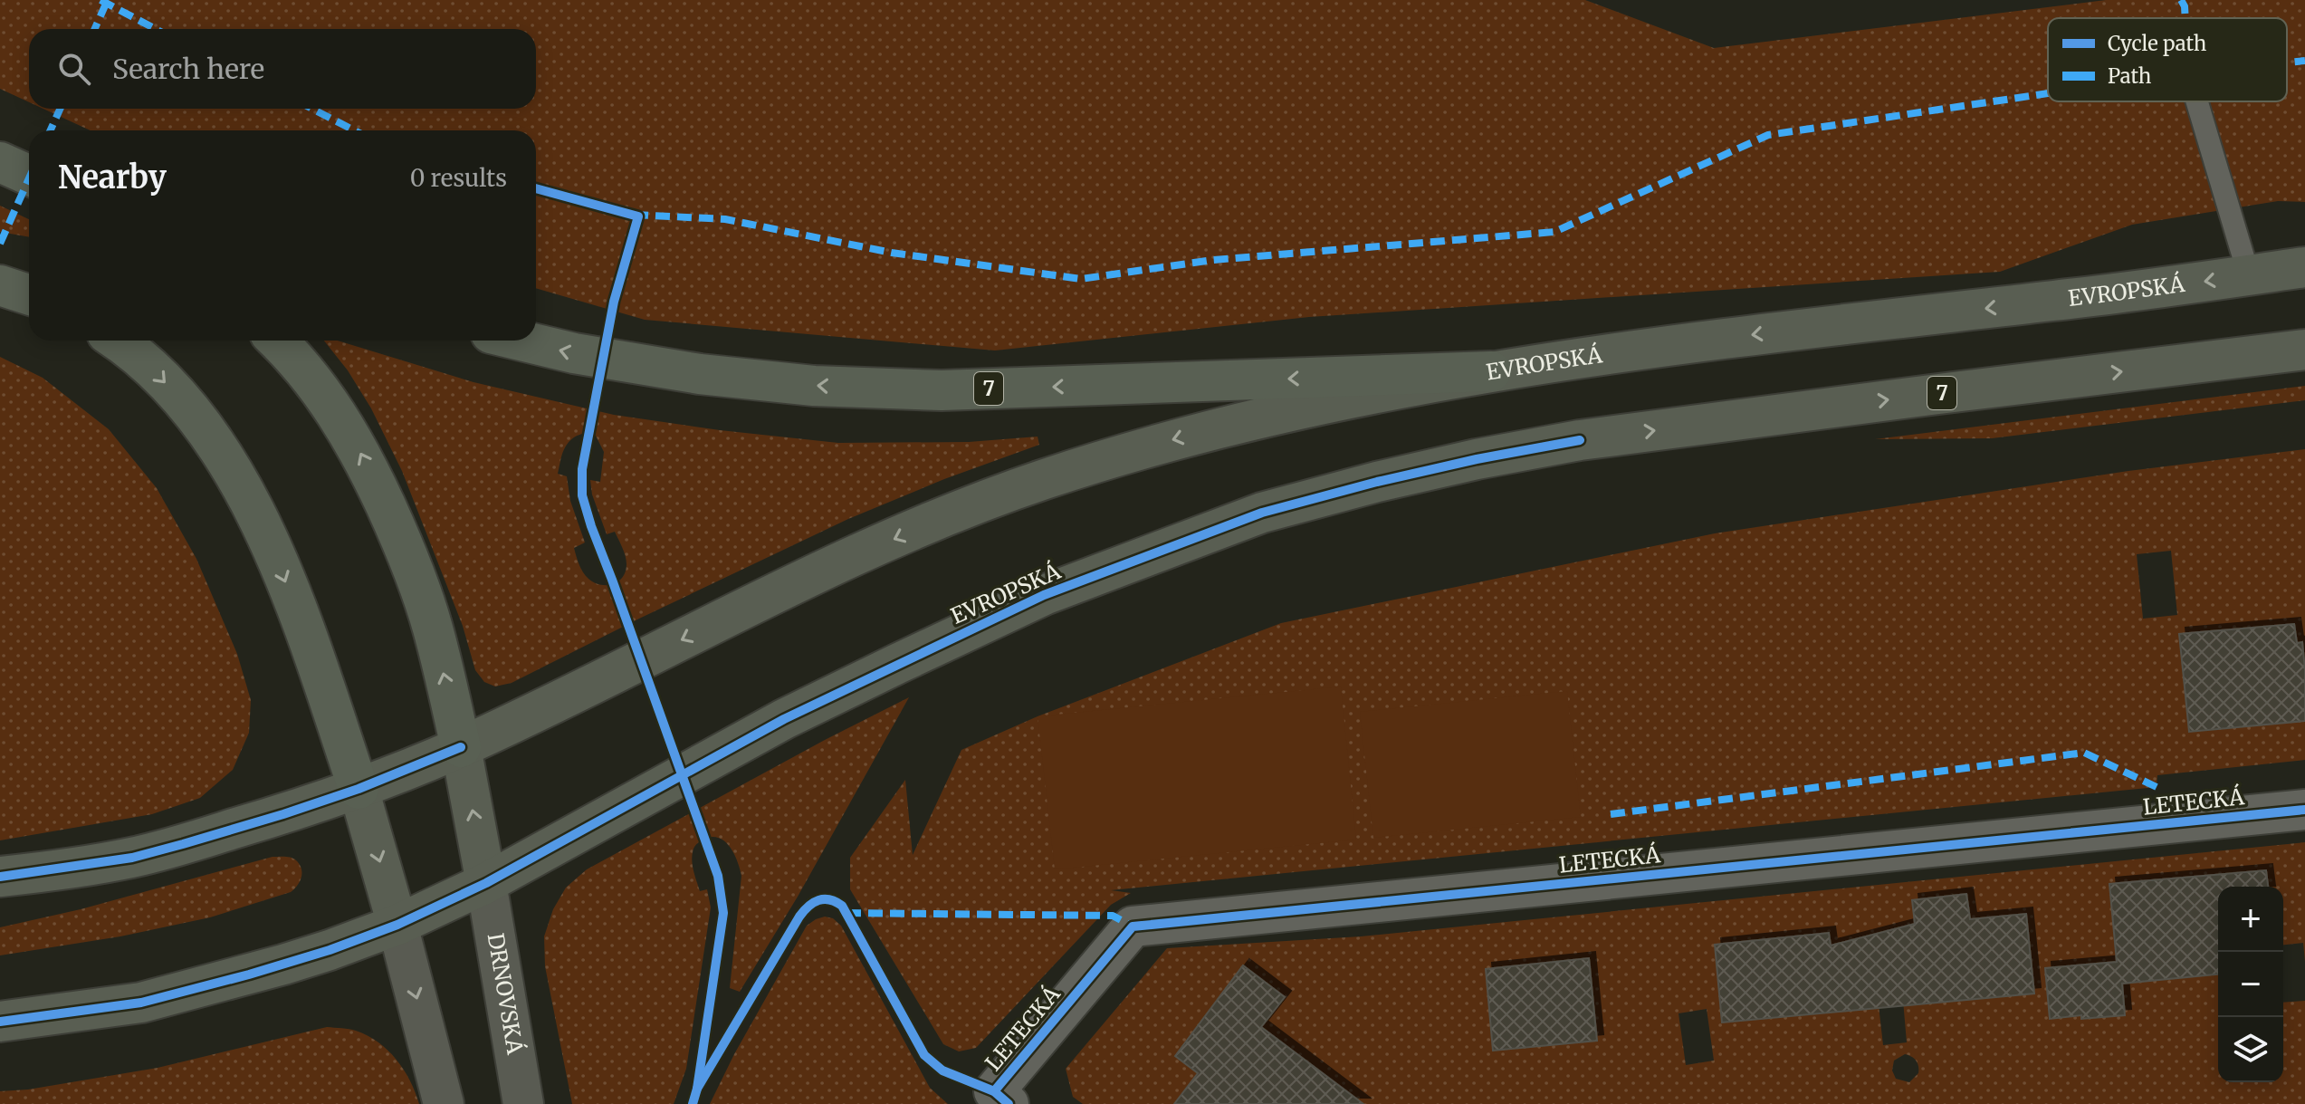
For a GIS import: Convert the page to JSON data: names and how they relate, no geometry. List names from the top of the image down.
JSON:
{
  "streets": {
    "highway": ["7"],
    "main road": ["EVROPSKÁ", "DRNOVSKÁ"],
    "street": ["LETECKÁ"]
  },
  "crossings": [
    ["EVROPSKÁ", "7"],
    ["EVROPSKÁ", "DRNOVSKÁ"],
    ["7", "DRNOVSKÁ"]
  ],
  "legend": ["Cycle path", "Path"],
  "page": {
    "search": "Search here",
    "heading": ["Nearby", "0 results"],
    "map_buttons": ["+", "−"]
  }
}
